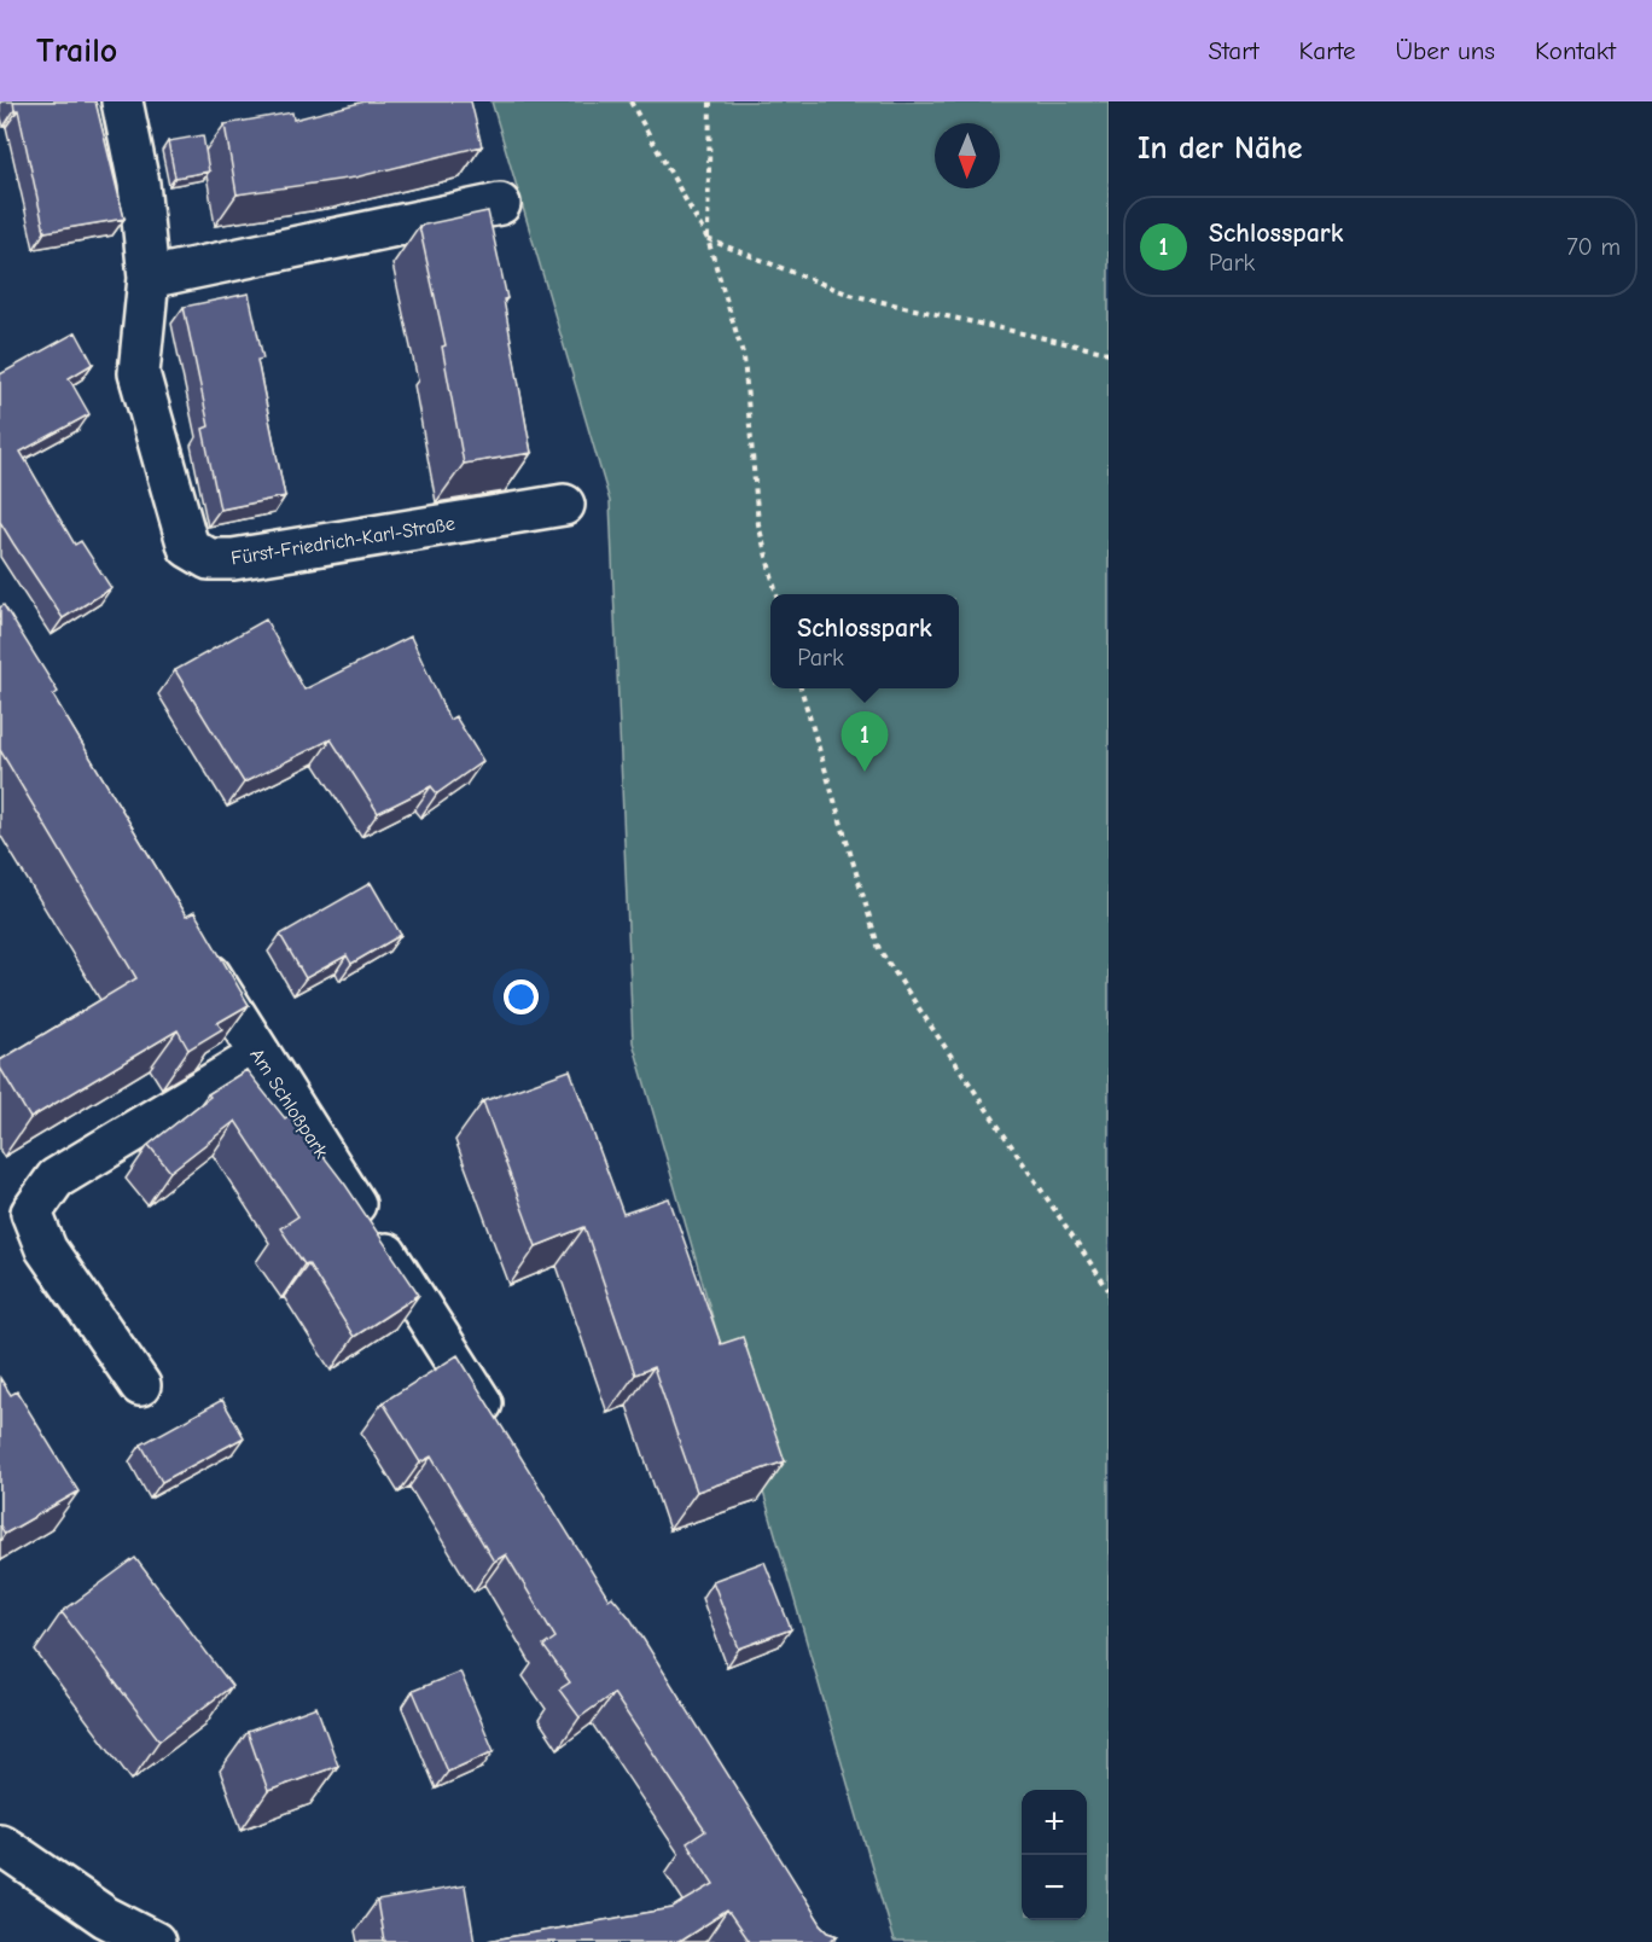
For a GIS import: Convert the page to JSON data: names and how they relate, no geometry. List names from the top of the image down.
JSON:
{
  "streets": {
    "street": ["Fürst-Friedrich-Karl-Straße", "Am Schloßpark"]
  },
  "north": "bottom",
  "page": {
    "header": "Trailo",
    "nav": [
      "Start",
      "Karte",
      "Über uns",
      "Kontakt"
    ],
    "heading": "In der Nähe",
    "list": [
      {
        "mark": "1",
        "name": "Schlosspark",
        "note": "Park",
        "value": "70 m"
      }
    ],
    "popup": ["Schlosspark", "Park"],
    "pins": "1",
    "map_buttons": ["+", "−"]
  }
}
